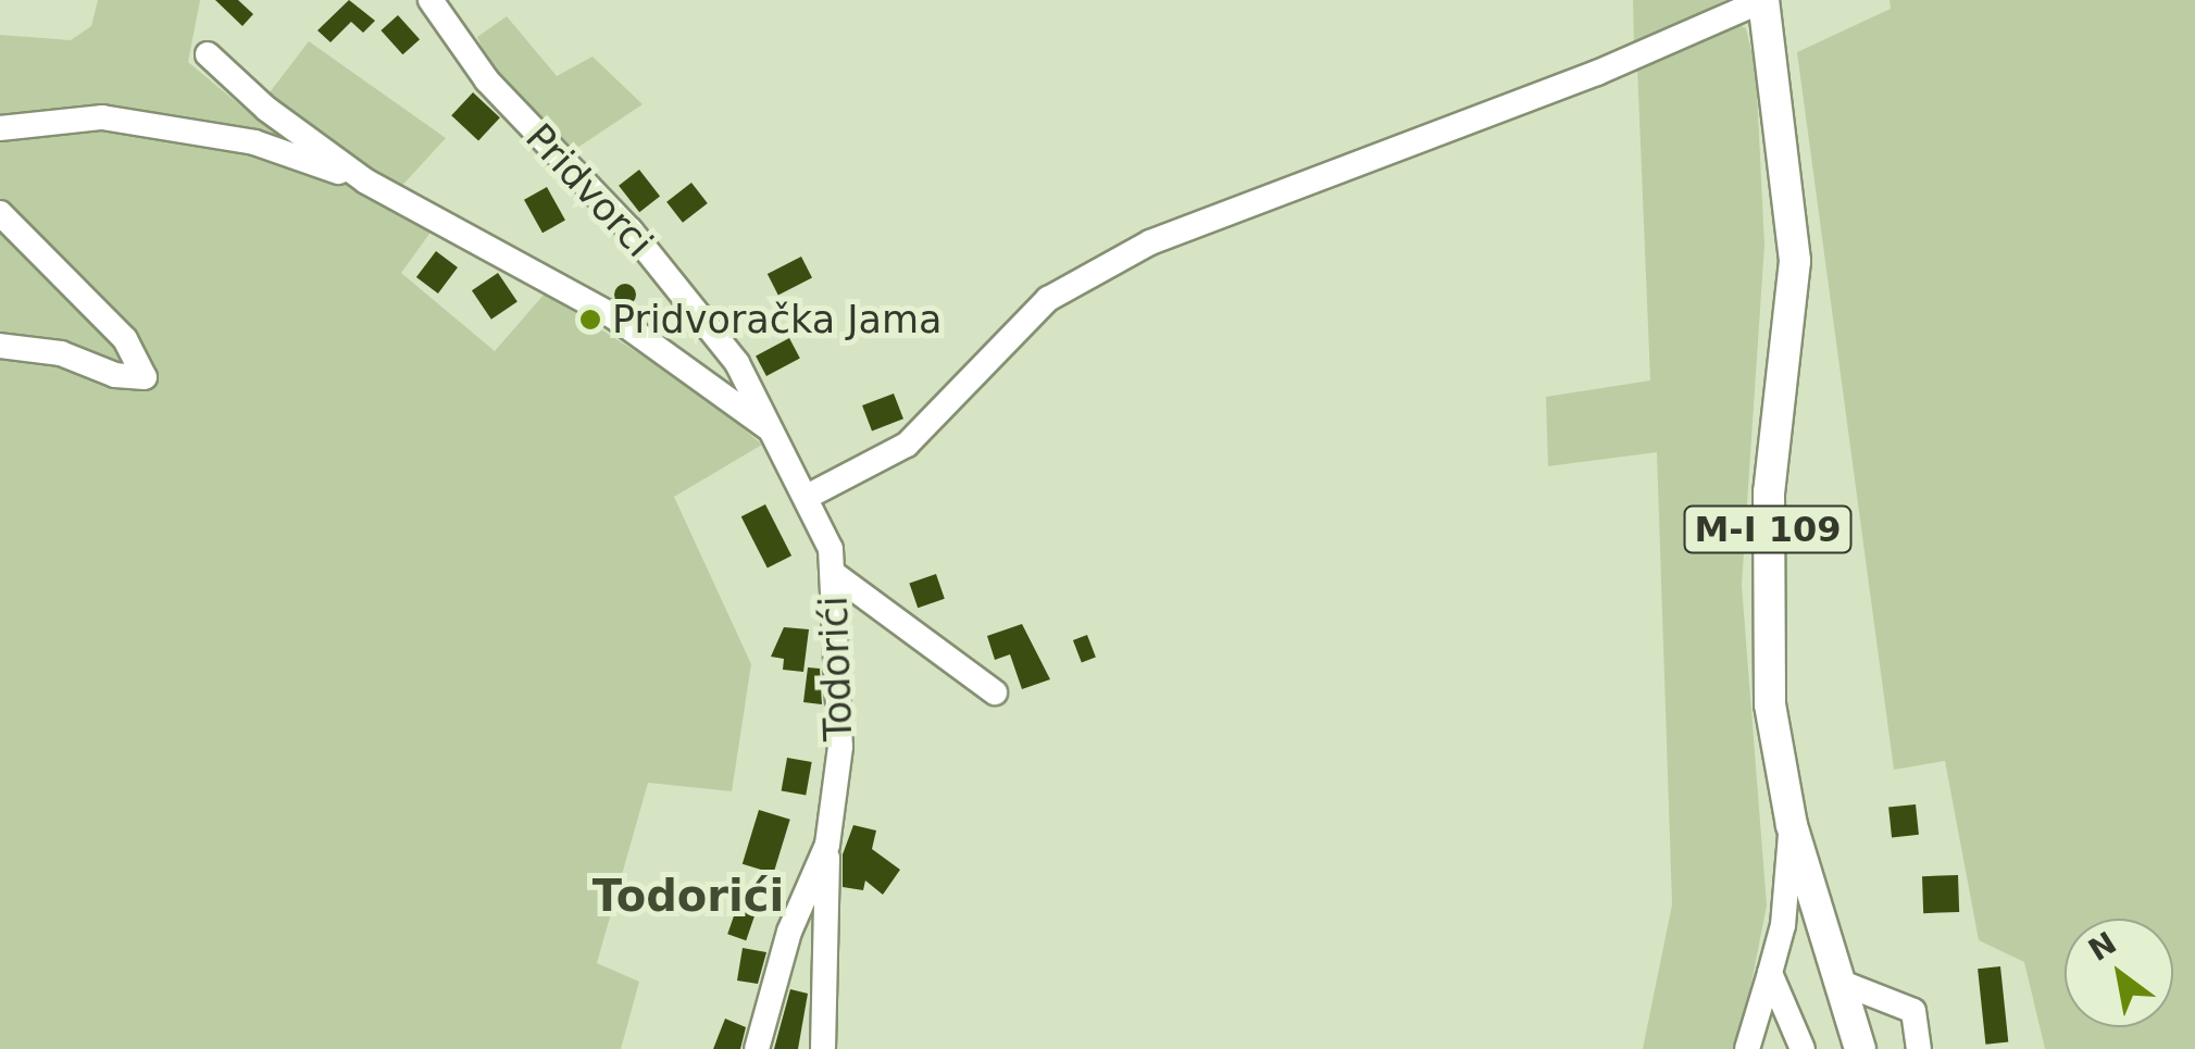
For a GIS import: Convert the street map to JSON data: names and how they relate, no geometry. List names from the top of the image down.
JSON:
{
  "streets": {
    "main road": ["M-I 109"],
    "street": ["Pridvorci", "Todorići"]
  },
  "crossings": [
    ["Pridvorci", "Todorići"]
  ],
  "districts": ["Todorići"],
  "places": ["Pridvoračka Jama"],
  "north": "top left"
}
